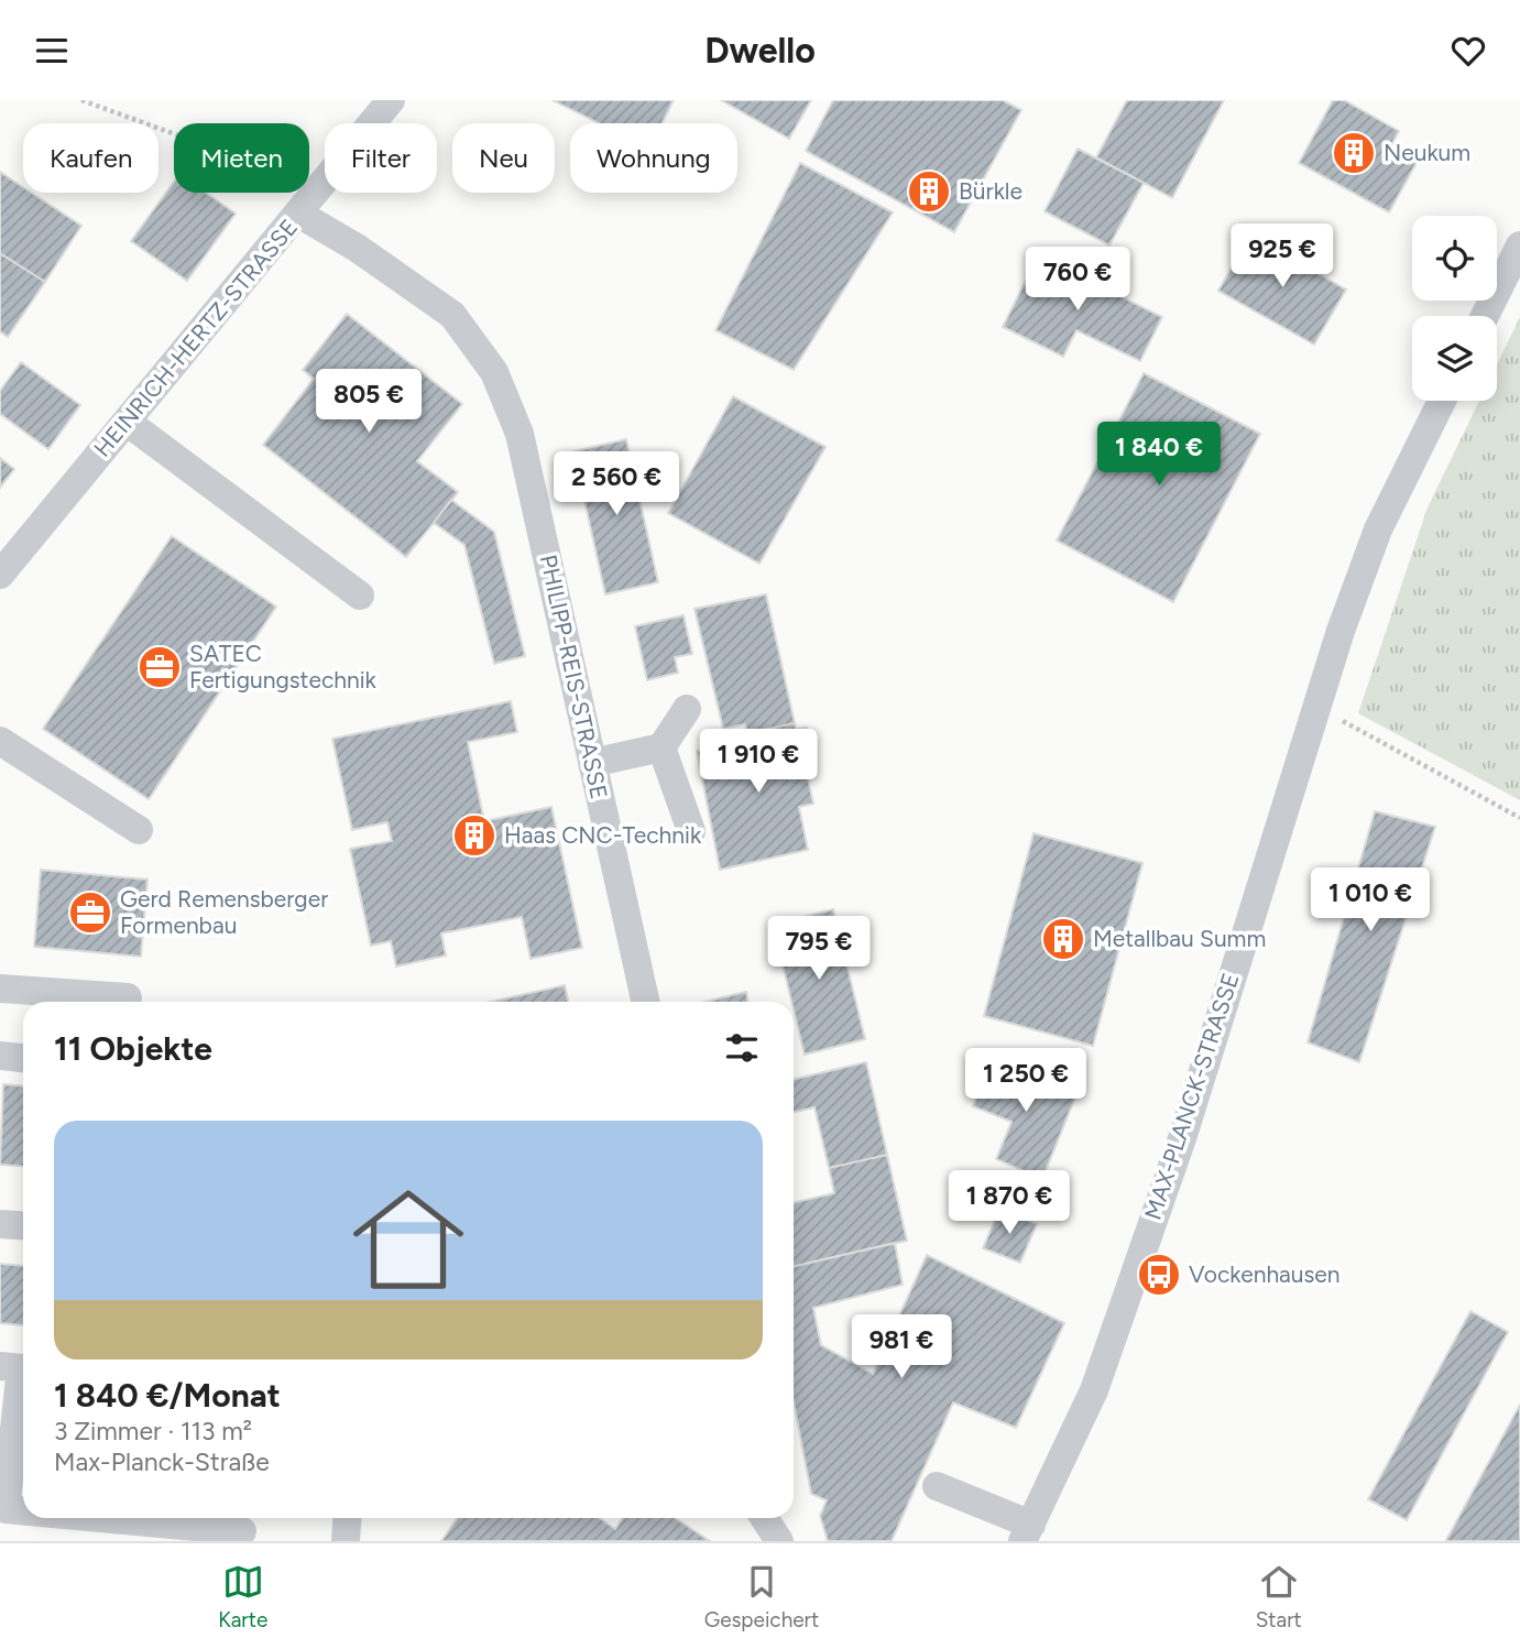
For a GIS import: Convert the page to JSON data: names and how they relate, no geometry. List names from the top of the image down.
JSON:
{
  "streets": {
    "street": ["HEINRICH-HERTZ-STRASSE", "PHILIPP-REIS-STRASSE", "MAX-PLANCK-STRASSE"]
  },
  "crossings": [
    ["HEINRICH-HERTZ-STRASSE", "PHILIPP-REIS-STRASSE"]
  ],
  "places": {
    "building": [
      "Neukum",
      "Bürkle",
      "Haas CNC-Technik",
      "Metallbau Summ"
    ],
    "office": ["SATEC Fertigungstechnik", "Gerd Remensberger Formenbau"],
    "bus stop": ["Vockenhausen"]
  },
  "page": {
    "header": "Dwello",
    "chip": [
      "Kaufen",
      "Mieten",
      "Filter",
      "Neu",
      "Wohnung"
    ],
    "price": [
      "925 €",
      "760 €",
      "805 €",
      "1 840 €",
      "2 560 €",
      "1 910 €",
      "1 010 €",
      "795 €",
      "1 250 €",
      "1 870 €",
      "981 €"
    ],
    "heading": "11 Objekte",
    "list": [
      {
        "name": "1 840 €/Monat",
        "note": "3 Zimmer · 113 m² · Max-Planck-Straße"
      }
    ],
    "tabs": ["Karte", "Gespeichert", "Start"]
  }
}
